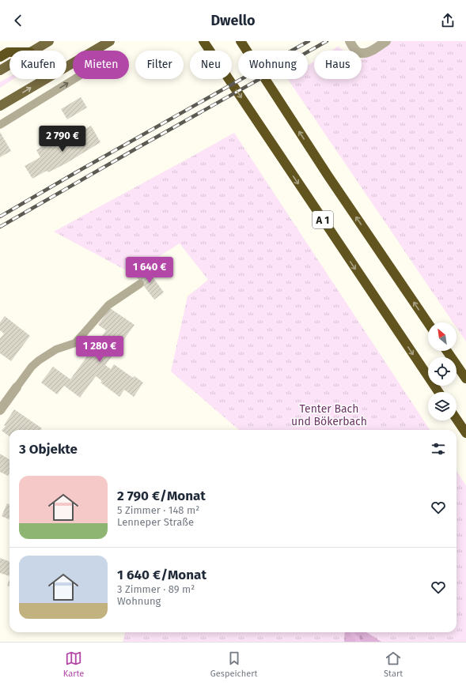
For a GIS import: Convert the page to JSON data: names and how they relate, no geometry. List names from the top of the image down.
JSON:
{
  "streets": {
    "highway": ["A 1"]
  },
  "parks": ["Tenter Bach und Bökerbach"],
  "north": "top left",
  "page": {
    "header": "Dwello",
    "chip": [
      "Kaufen",
      "Mieten",
      "Filter",
      "Neu",
      "Wohnung",
      "Haus"
    ],
    "price": ["2 790 €", "1 640 €", "1 280 €"],
    "heading": "3 Objekte",
    "list": [
      {
        "name": "2 790 €/Monat",
        "note": "5 Zimmer · 148 m² · Lenneper Straße"
      },
      {
        "name": "1 640 €/Monat",
        "note": "3 Zimmer · 89 m² · Wohnung"
      }
    ],
    "tabs": ["Karte", "Gespeichert", "Start"]
  }
}
